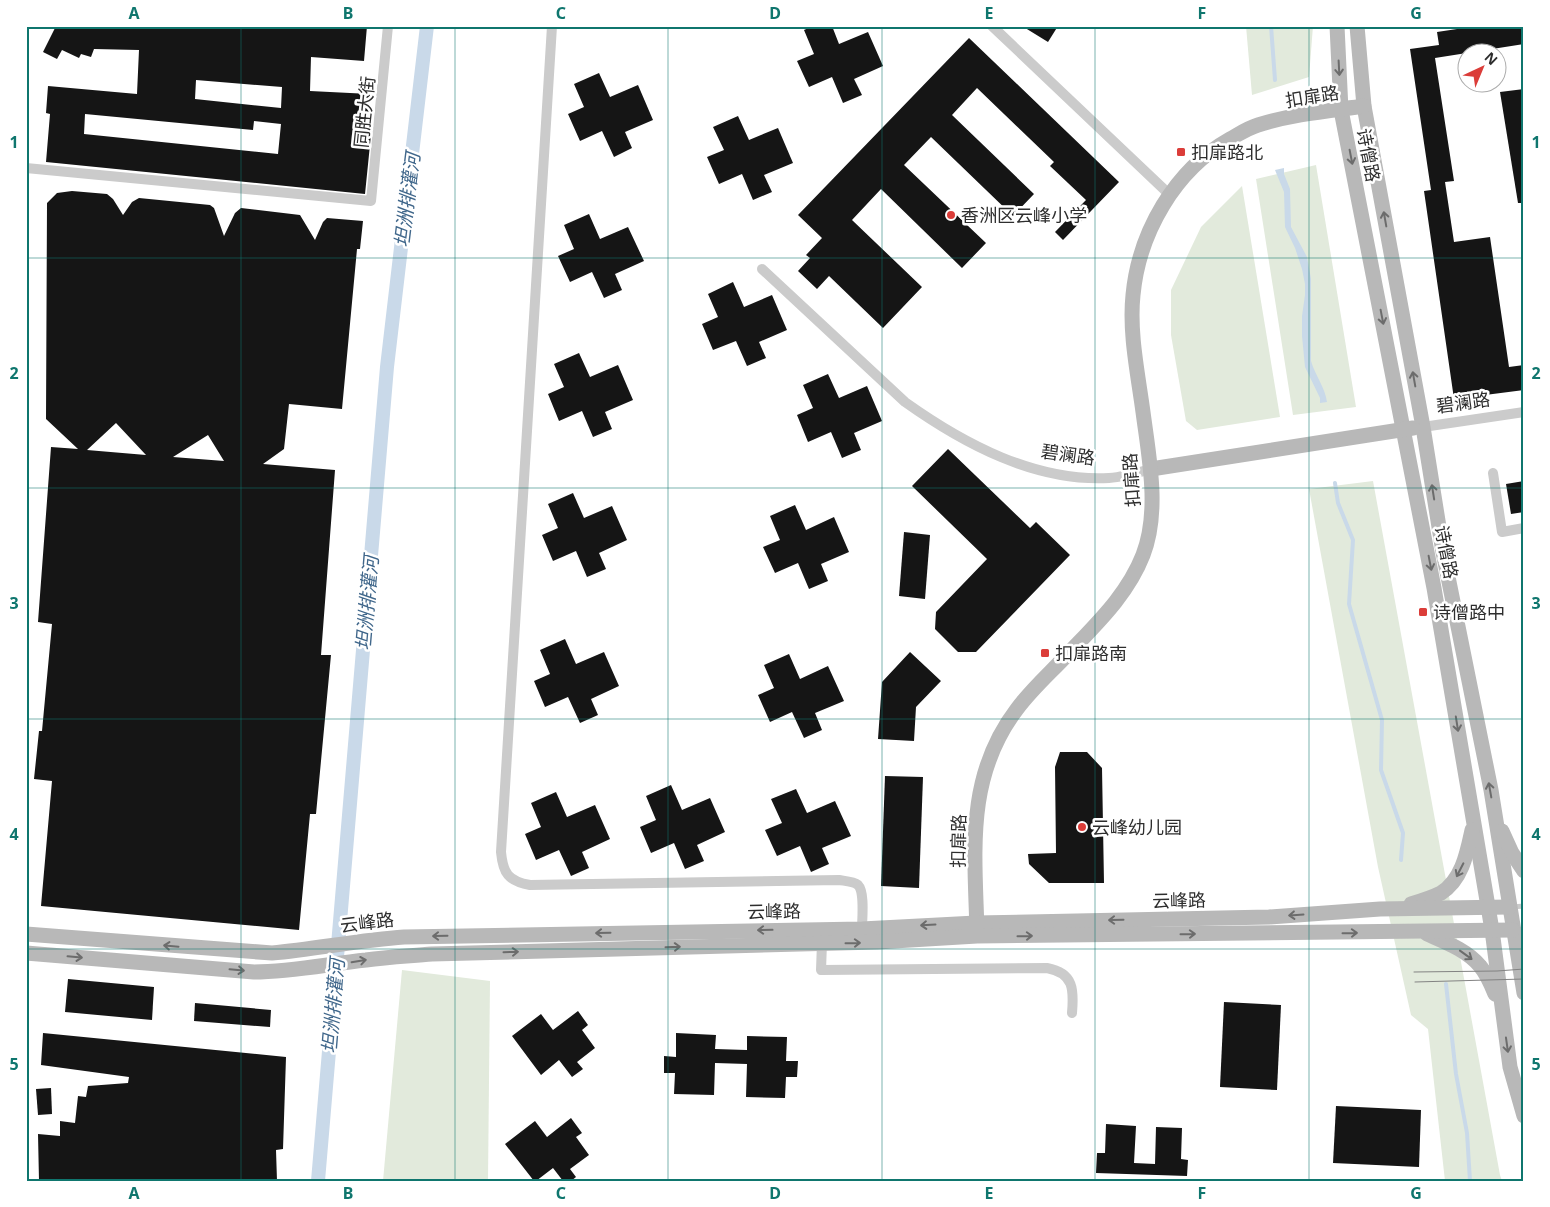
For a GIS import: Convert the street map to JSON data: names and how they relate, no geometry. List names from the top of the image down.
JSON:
{
  "streets": {
    "street": [
      "扣扉路",
      "同胜大街",
      "诗僧路",
      "碧澜路",
      "云峰路"
    ]
  },
  "crossings": [
    ["扣扉路", "诗僧路"],
    ["扣扉路", "碧澜路"],
    ["扣扉路", "云峰路"],
    ["诗僧路", "碧澜路"],
    ["诗僧路", "云峰路"]
  ],
  "water": ["坦洲排灌河"],
  "places": {
    "transit": ["扣扉路北", "诗僧路中", "扣扉路南"],
    "other": ["香洲区云峰小学", "云峰幼儿园"]
  },
  "north": "top right",
  "grid": {
    "columns": [
      "A",
      "B",
      "C",
      "D",
      "E",
      "F",
      "G"
    ],
    "rows": [
      "1",
      "2",
      "3",
      "4",
      "5"
    ]
  }
}
